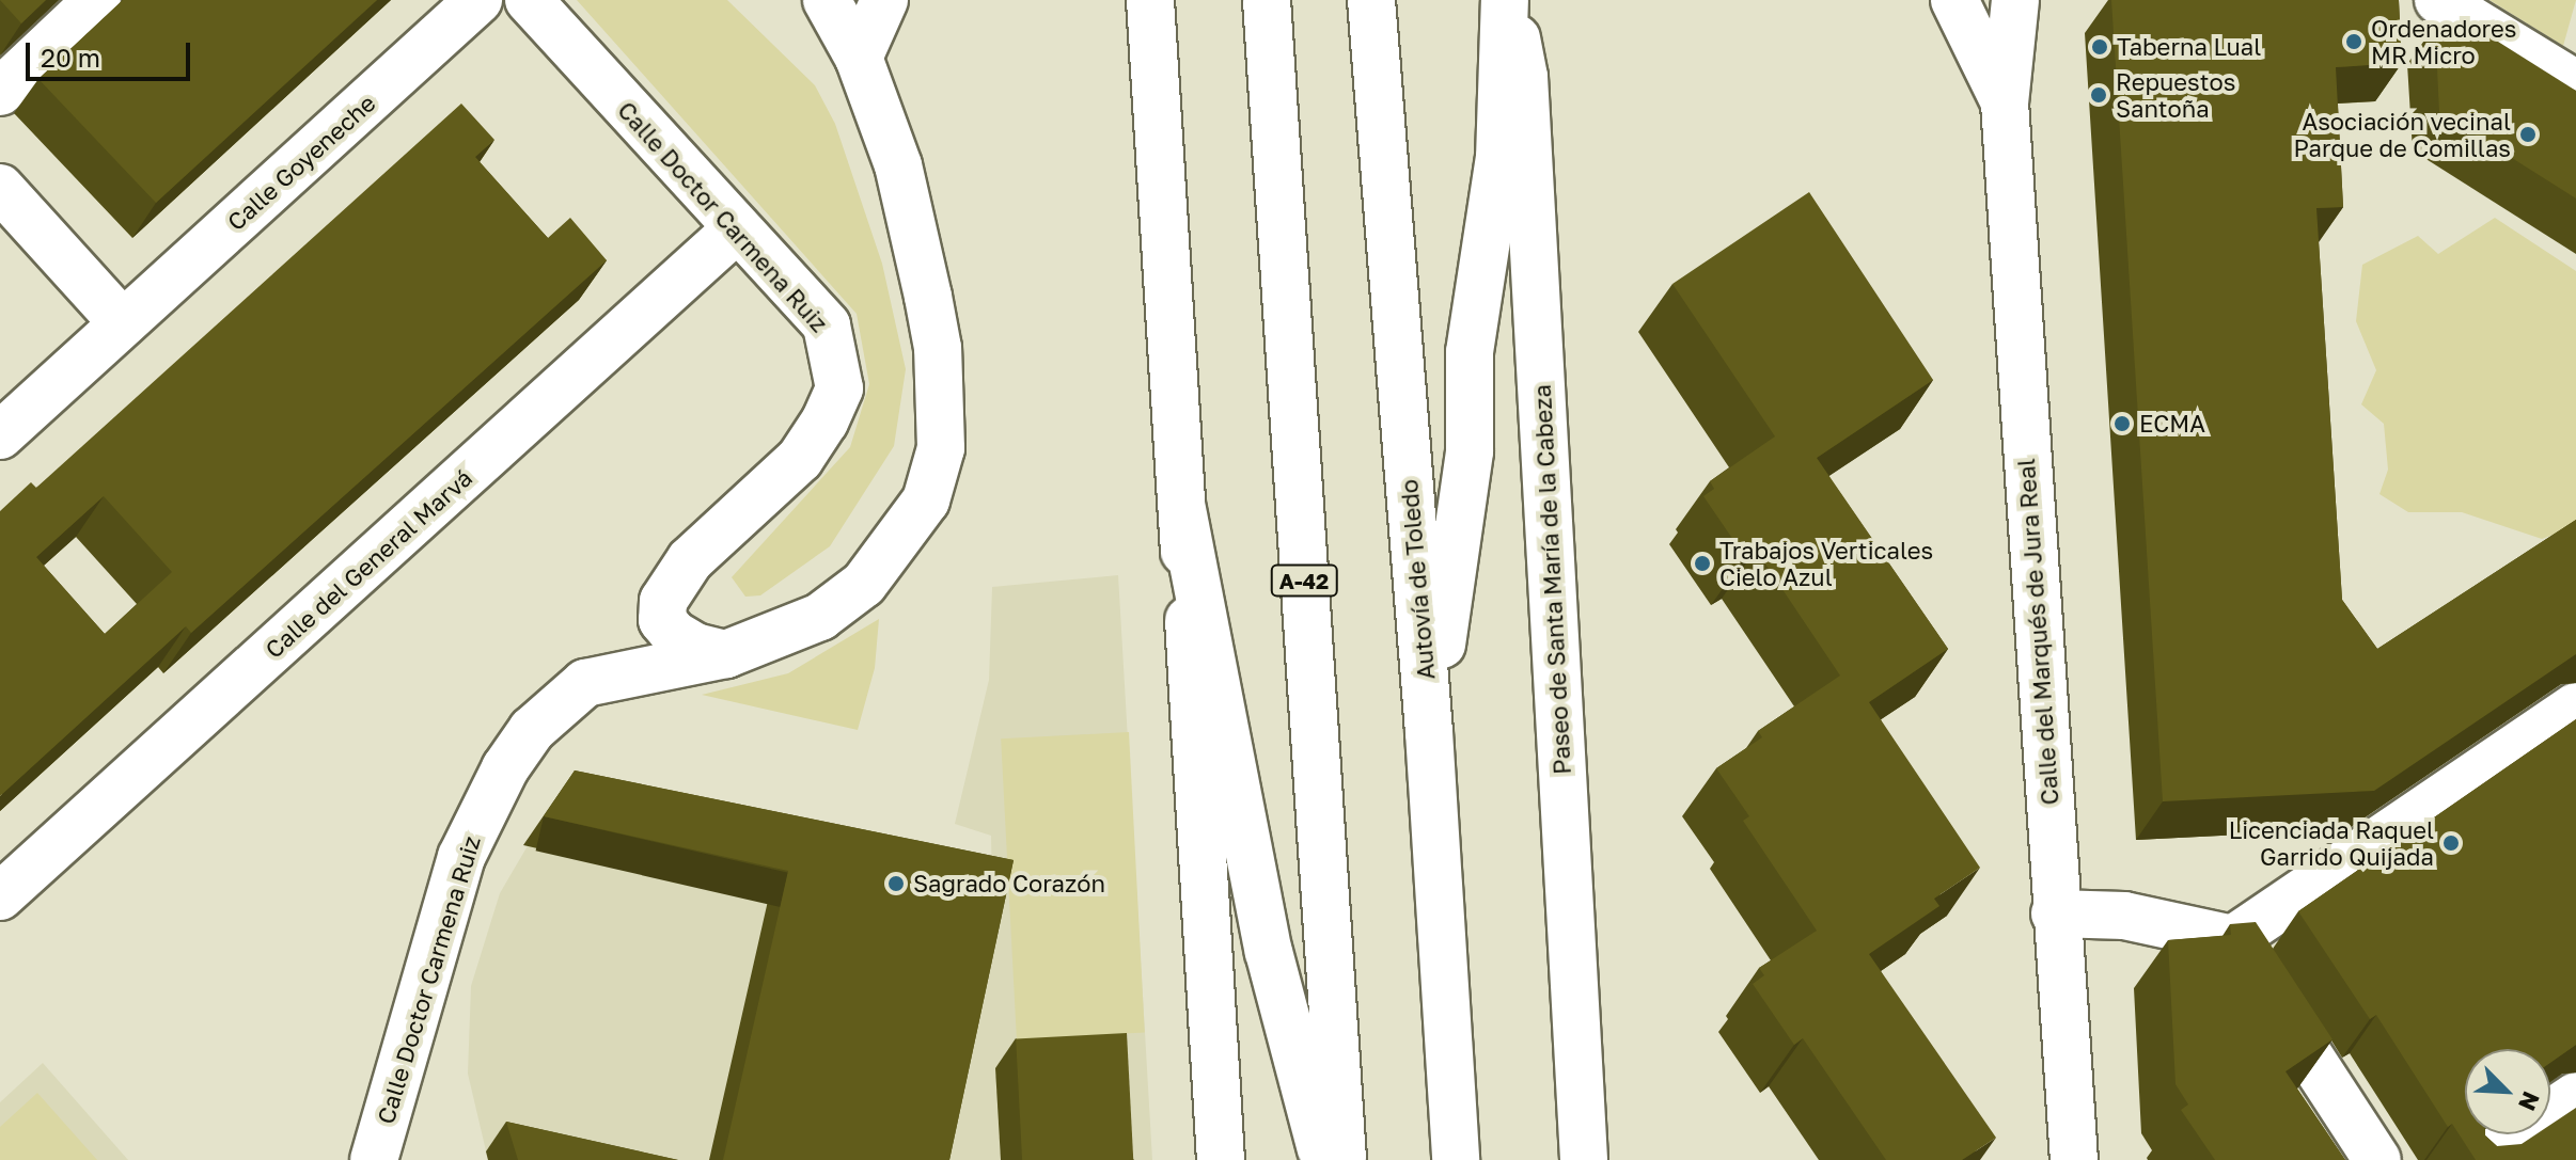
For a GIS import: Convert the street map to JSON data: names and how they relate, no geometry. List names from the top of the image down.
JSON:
{
  "streets": {
    "main road": [
      "Calle Goyeneche",
      "Calle Doctor Carmena Ruiz",
      "Calle del General Marvá",
      "Autovía de Toledo",
      "Paseo de Santa María de la Cabeza",
      "A-42",
      "Calle del Marqués de Jura Real"
    ]
  },
  "crossings": [
    ["Calle Doctor Carmena Ruiz", "Calle del General Marvá"]
  ],
  "places": [
    "Ordenadores MR Micro",
    "Taberna Lual",
    "Repuestos Santoña",
    "Asociación vecinal Parque de Comillas",
    "ECMA",
    "Trabajos Verticales Cielo Azul",
    "Licenciada Raquel Garrido Quijada",
    "Sagrado Corazón"
  ],
  "scale_bar": "20 m",
  "north": "bottom right"
}
